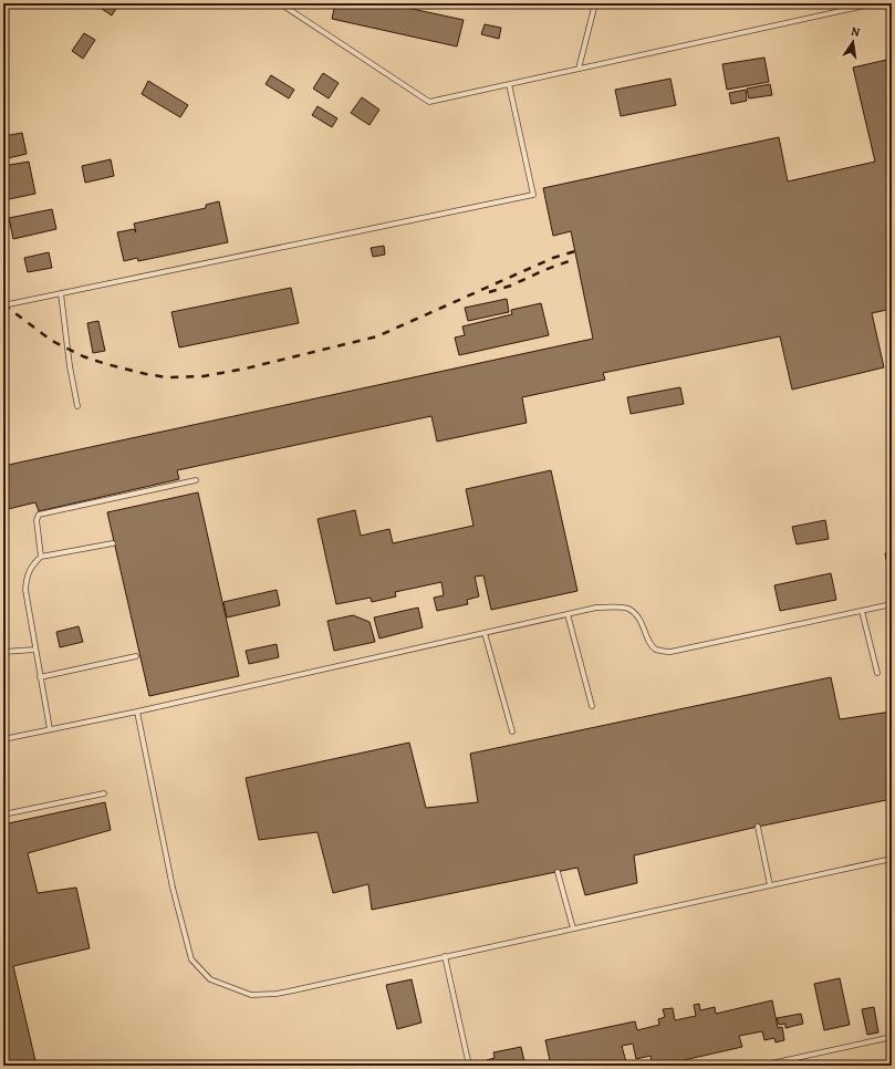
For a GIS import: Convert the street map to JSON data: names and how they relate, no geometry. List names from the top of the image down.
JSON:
{
  "north": "top"
}
